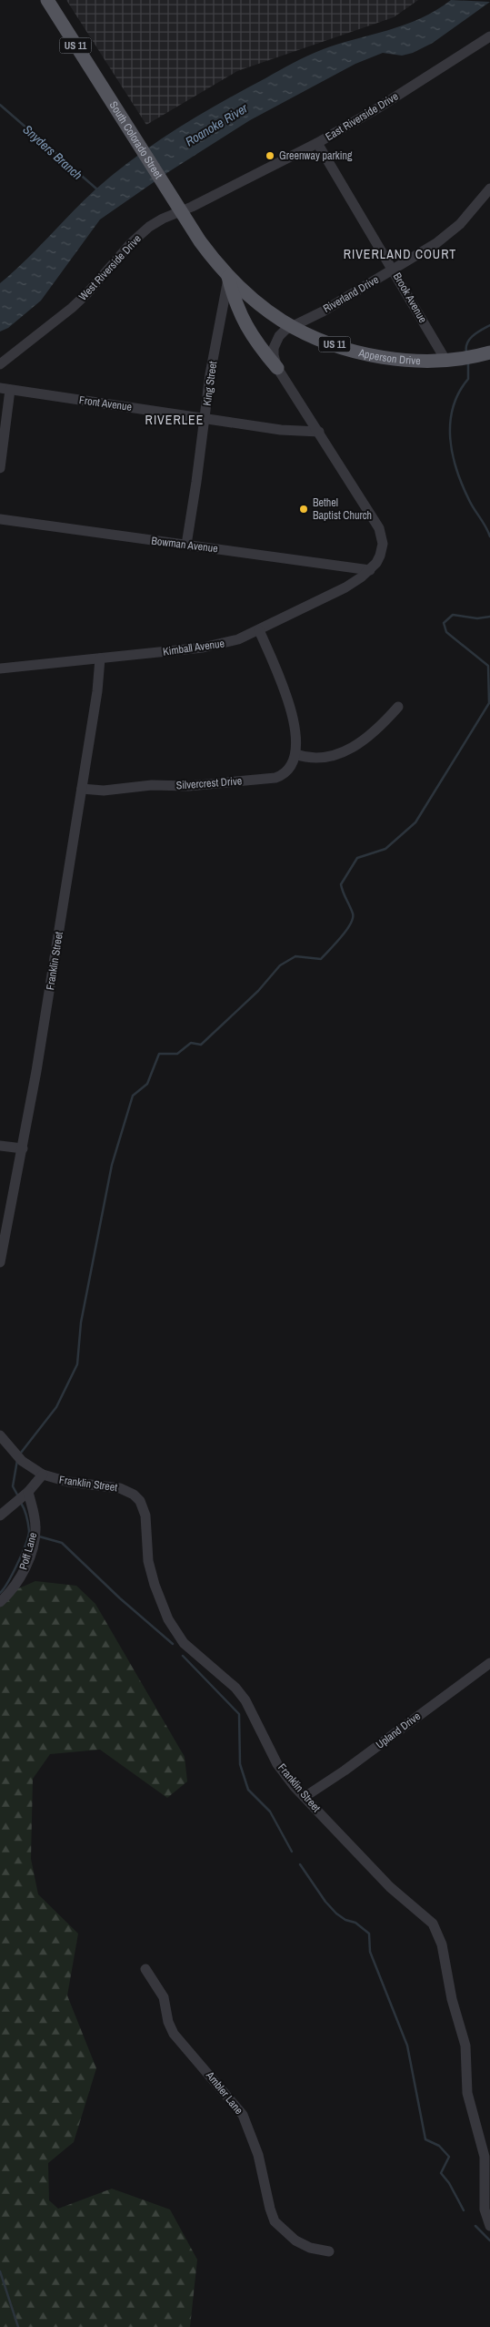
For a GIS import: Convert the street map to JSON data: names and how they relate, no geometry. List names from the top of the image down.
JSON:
{
  "streets": {
    "main road": ["US 11", "South Colorado Street", "Apperson Drive"],
    "street": [
      "East Riverside Drive",
      "West Riverside Drive",
      "Riverland Drive",
      "Brook Avenue",
      "King Street",
      "Front Avenue",
      "Bowman Avenue",
      "Kimball Avenue",
      "Silvercrest Drive",
      "Franklin Street",
      "Poff Lane",
      "Upland Drive",
      "Ambler Lane"
    ]
  },
  "crossings": [
    ["East Riverside Drive", "South Colorado Street"],
    ["East Riverside Drive", "West Riverside Drive"],
    ["East Riverside Drive", "Brook Avenue"],
    ["South Colorado Street", "West Riverside Drive"],
    ["South Colorado Street", "Apperson Drive"],
    ["South Colorado Street", "King Street"],
    ["Riverland Drive", "Brook Avenue"],
    ["Riverland Drive", "Apperson Drive"],
    ["Brook Avenue", "Apperson Drive"],
    ["Apperson Drive", "King Street"],
    ["King Street", "Front Avenue"],
    ["King Street", "Bowman Avenue"],
    ["Bowman Avenue", "Kimball Avenue"],
    ["Kimball Avenue", "Franklin Street"],
    ["Silvercrest Drive", "Franklin Street"],
    ["Franklin Street", "Upland Drive"]
  ],
  "districts": ["RIVERLAND COURT", "RIVERLEE"],
  "water": ["Roanoke River", "Snyders Branch"],
  "places": ["Greenway parking", "Bethel Baptist Church"]
}
